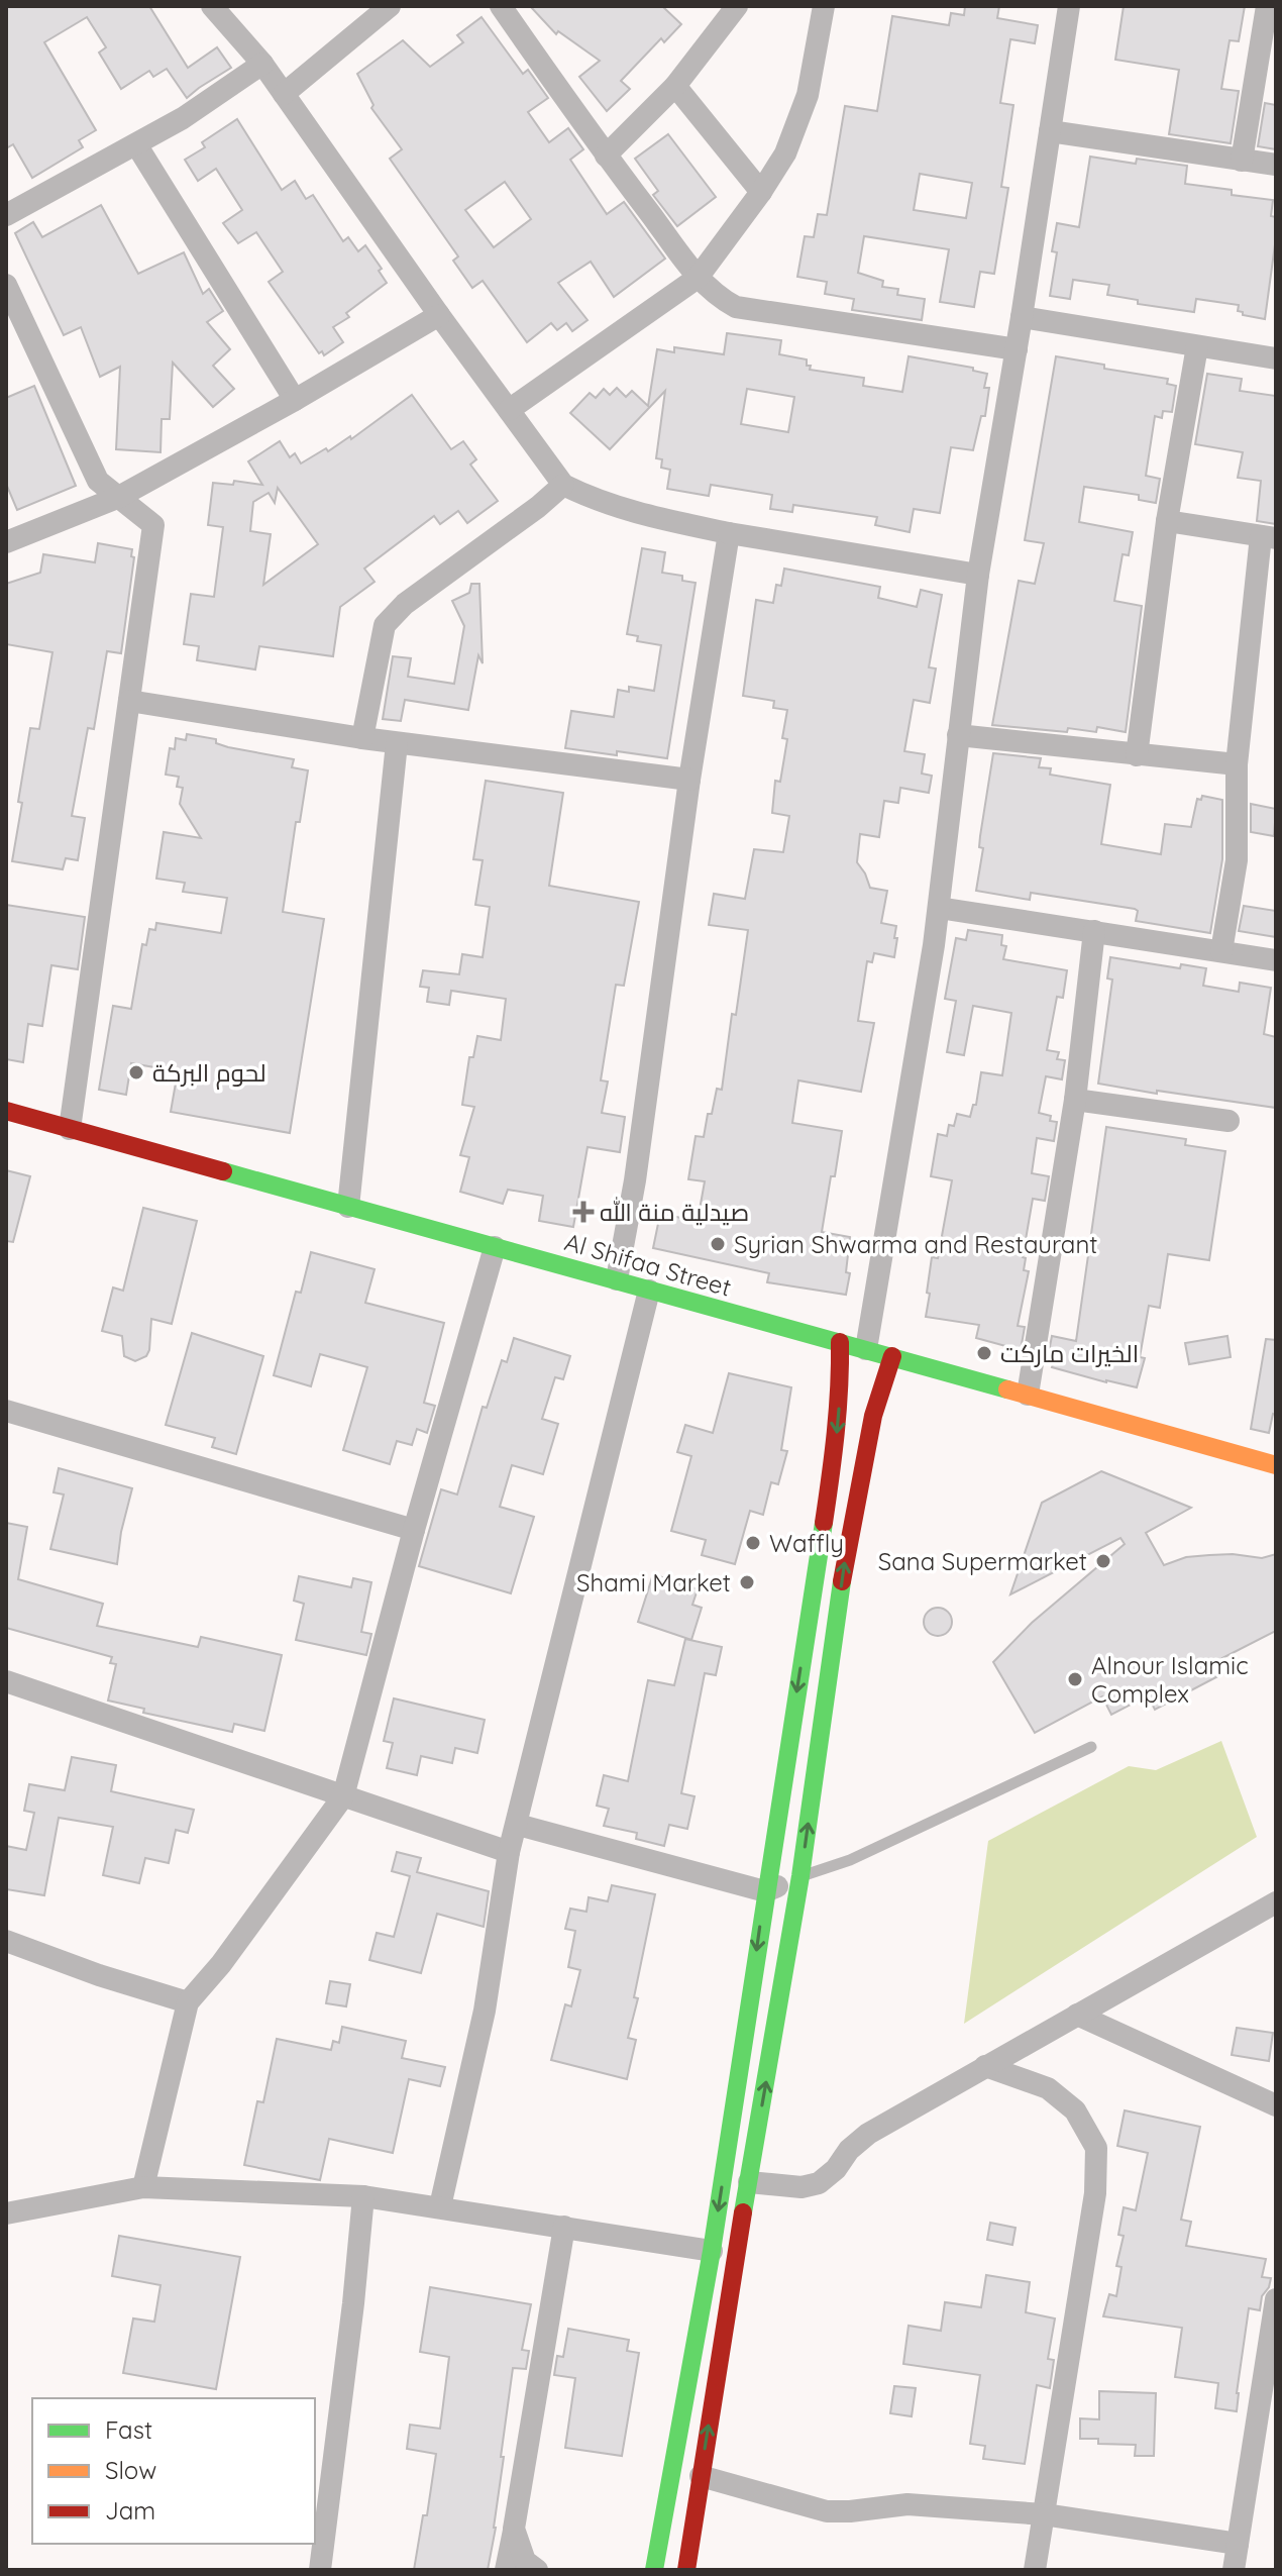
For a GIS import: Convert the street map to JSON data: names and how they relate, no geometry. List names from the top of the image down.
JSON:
{
  "streets": {
    "street": ["Al Shifaa Street"]
  },
  "places": {
    "other": [
      "لحوم البركة",
      "Syrian Shwarma and Restaurant",
      "الخيرات ماركت",
      "Waffly",
      "Sana Supermarket",
      "Shami Market",
      "Alnour Islamic Complex"
    ],
    "health": ["صيدلية منة الله"]
  },
  "legend": ["Fast", "Slow", "Jam"]
}
